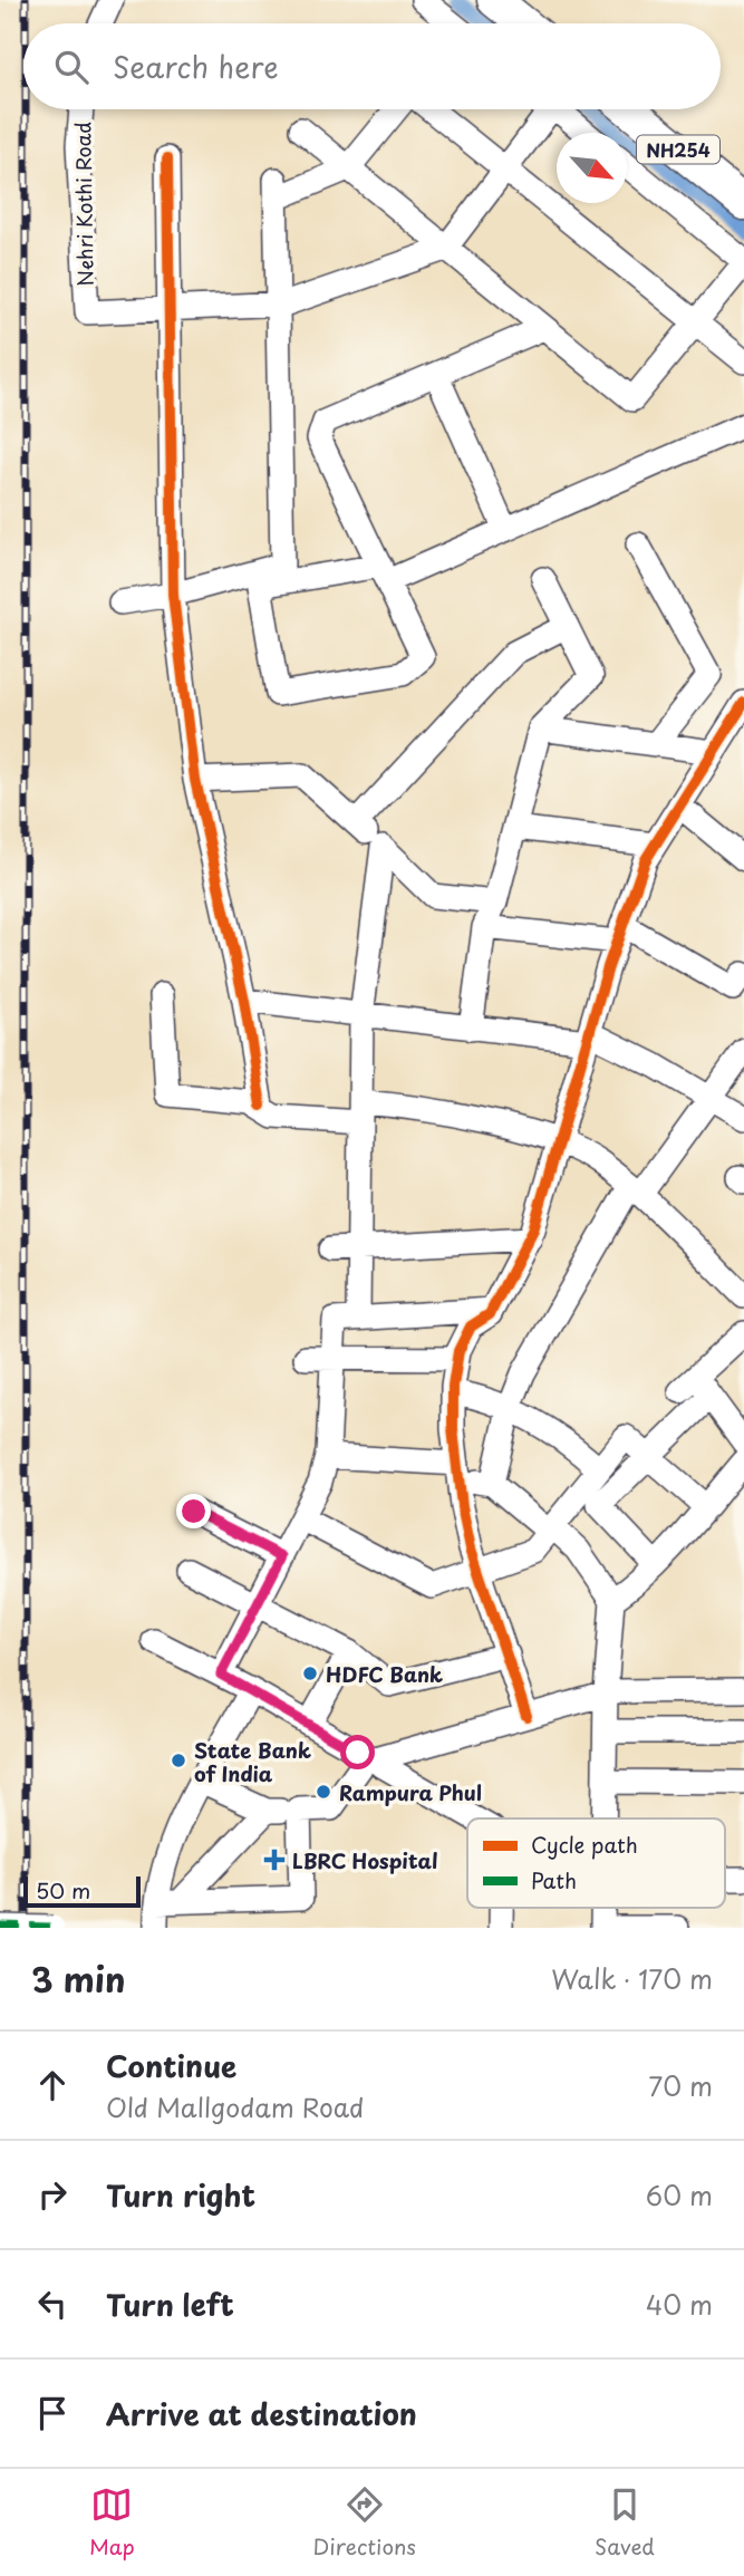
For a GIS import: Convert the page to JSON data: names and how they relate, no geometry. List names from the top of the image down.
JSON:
{
  "streets": {
    "highway": ["NH254"],
    "street": ["Nehri Kothi Road"]
  },
  "places": {
    "other": ["HDFC Bank", "State Bank of India", "Rampura Phul"],
    "health": ["LBRC Hospital"]
  },
  "legend": ["Cycle path", "Path"],
  "scale_bar": "50 m",
  "north": "bottom right",
  "page": {
    "search": "Search here",
    "scale": "50 m",
    "heading": ["3 min", "Walk · 170 m"],
    "list": [
      ["Continue", "Old Mallgodam Road", "70 m"],
      ["Turn right", "60 m"],
      ["Turn left", "40 m"],
      "Arrive at destination"
    ],
    "nav": ["Map", "Directions", "Saved"]
  }
}
